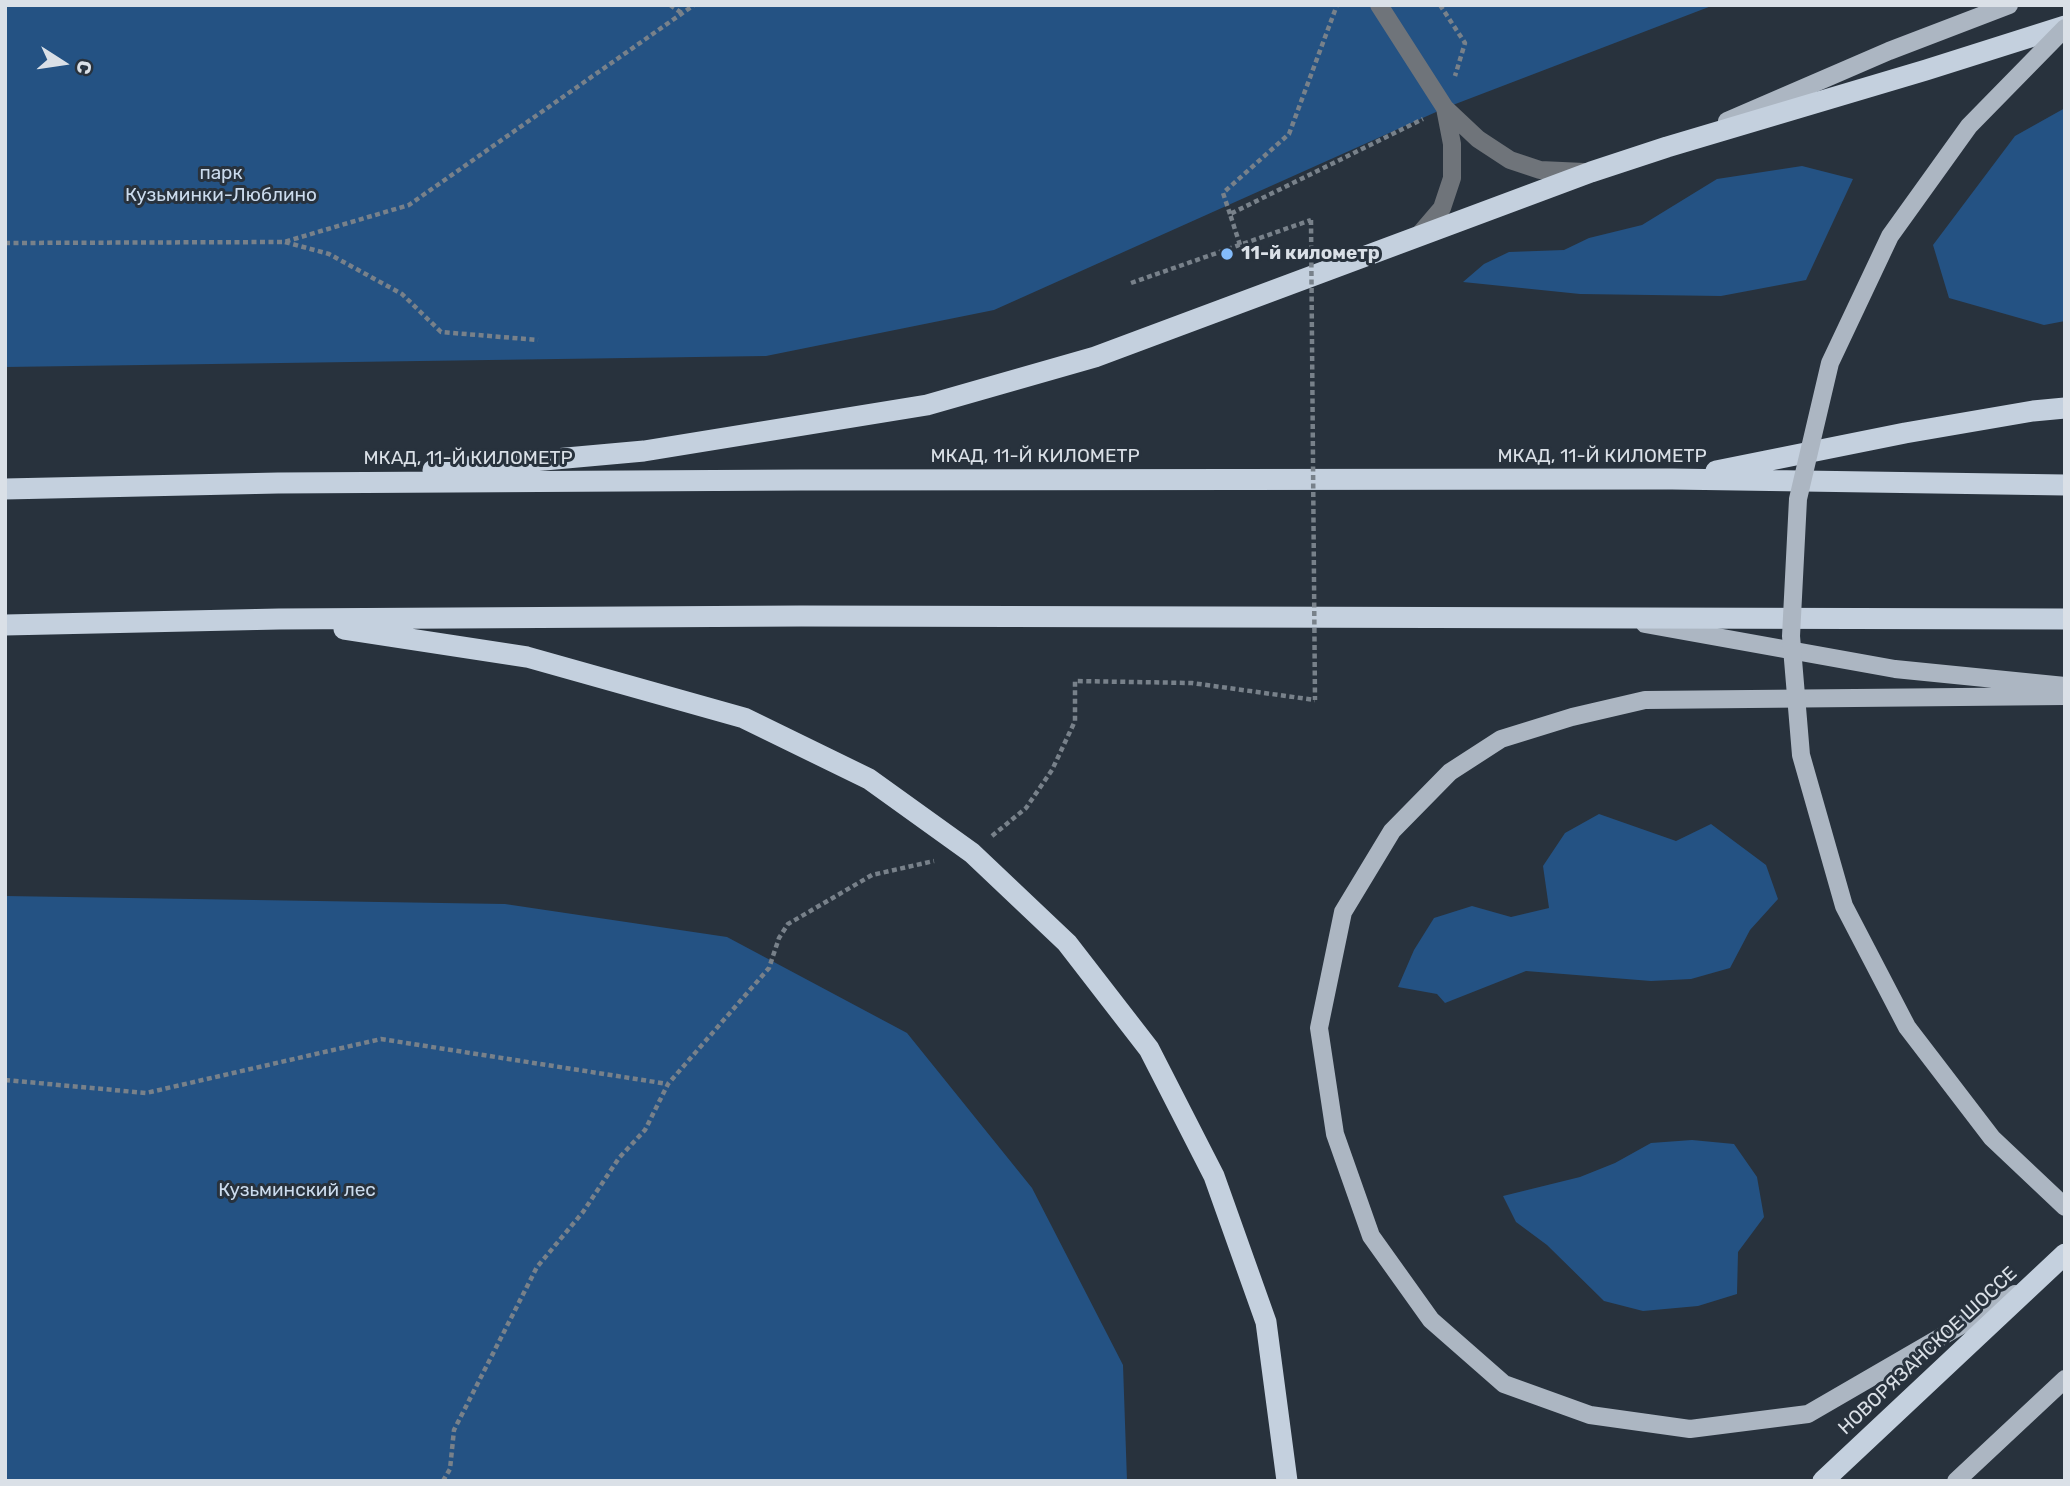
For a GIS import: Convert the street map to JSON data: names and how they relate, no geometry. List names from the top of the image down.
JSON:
{
  "streets": {
    "highway": ["МКАД, 11-Й КИЛОМЕТР", "НОВОРЯЗАНСКОЕ ШОССЕ"]
  },
  "parks": ["парк Кузьминки-Люблино", "Кузьминский лес"],
  "places": ["11-й километр"],
  "north": "right"
}
